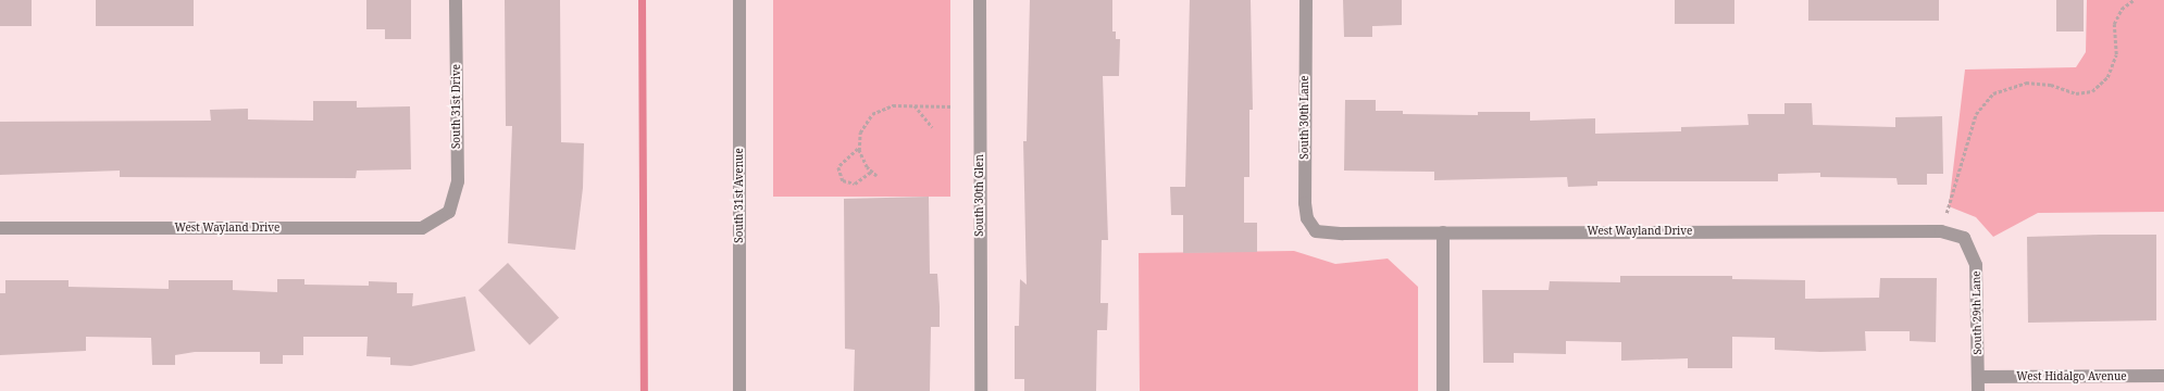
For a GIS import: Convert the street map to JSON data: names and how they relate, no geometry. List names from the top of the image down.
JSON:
{
  "streets": {
    "street": [
      "South 31st Drive",
      "South 30th Lane",
      "South 31st Avenue",
      "South 30th Glen",
      "West Wayland Drive",
      "South 29th Lane",
      "West Hidalgo Avenue"
    ]
  },
  "crossings": [
    ["South 31st Drive", "West Wayland Drive"],
    ["South 30th Lane", "West Wayland Drive"],
    ["West Wayland Drive", "South 29th Lane"],
    ["South 29th Lane", "West Hidalgo Avenue"]
  ]
}
